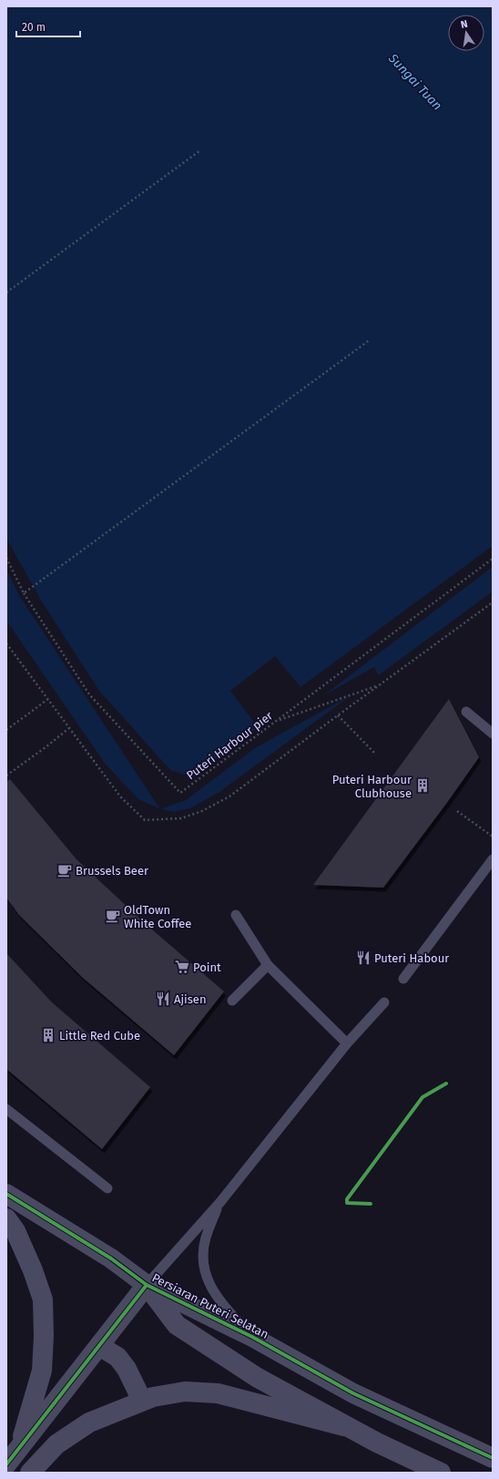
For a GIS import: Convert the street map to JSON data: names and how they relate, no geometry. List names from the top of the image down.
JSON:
{
  "streets": {
    "street": ["Persiaran Puteri Selatan"],
    "path": ["Puteri Harbour pier"]
  },
  "water": ["Sungai Tuan"],
  "places": {
    "building": ["Puteri Harbour Clubhouse", "Little Red Cube"],
    "cafe": ["Brussels Beer", "OldTown White Coffee"],
    "restaurant": ["Puteri Habour", "Ajisen"],
    "supermarket": ["Point"]
  },
  "scale_bar": "20 m",
  "north": "top"
}
